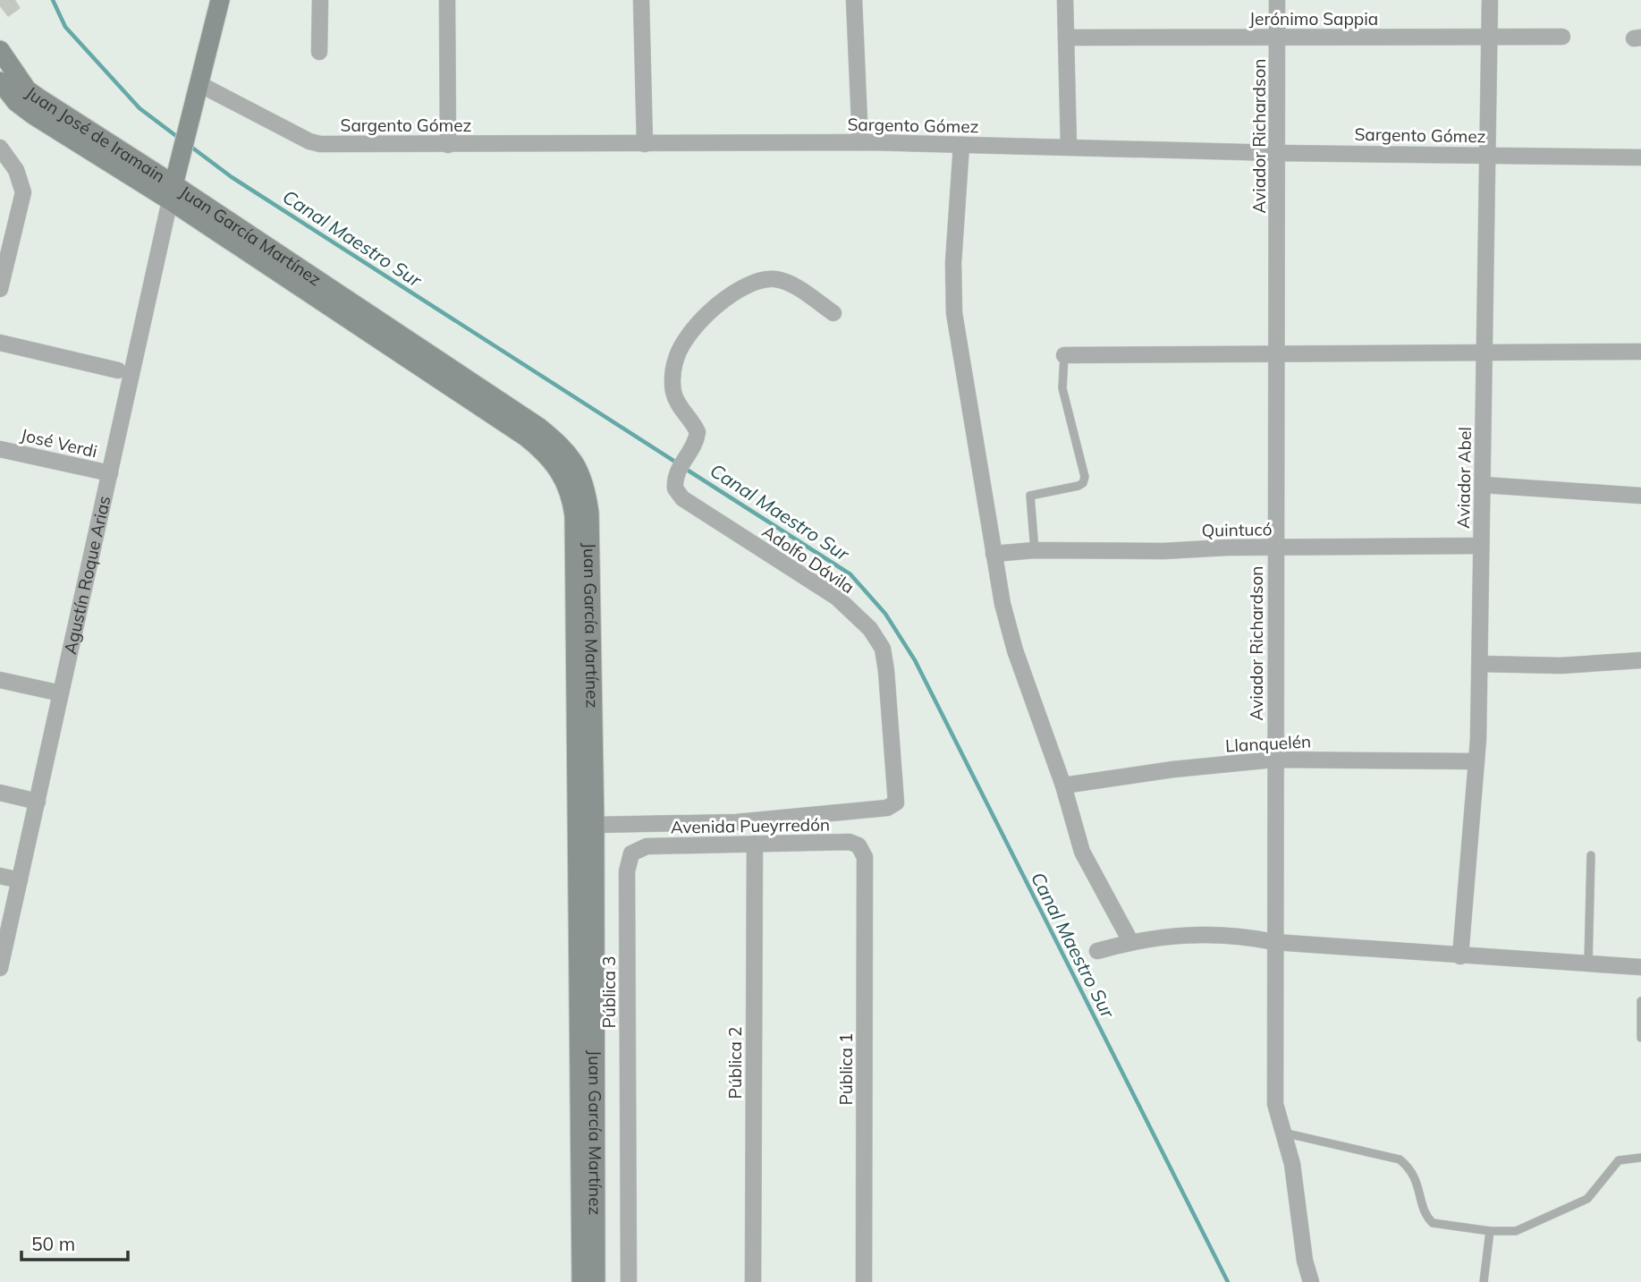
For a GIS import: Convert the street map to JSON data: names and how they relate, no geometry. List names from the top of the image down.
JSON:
{
  "streets": {
    "main road": ["Juan José de Iramain", "Juan García Martínez"],
    "street": [
      "Jerónimo Sappia",
      "Sargento Gómez",
      "Aviador Richardson",
      "José Verdi",
      "Aviador Abel",
      "Quintucó",
      "Adolfo Dávila",
      "Agustín Roque Arias",
      "Llanquelén",
      "Avenida Pueyrredón",
      "Pública 3",
      "Pública 2",
      "Pública 1"
    ]
  },
  "crossings": [
    ["Jerónimo Sappia", "Aviador Richardson"],
    ["Jerónimo Sappia", "Aviador Abel"],
    ["Sargento Gómez", "Aviador Richardson"],
    ["Sargento Gómez", "Aviador Abel"],
    ["Juan José de Iramain", "Juan García Martínez"],
    ["Juan José de Iramain", "Agustín Roque Arias"],
    ["Aviador Richardson", "Quintucó"],
    ["Aviador Richardson", "Llanquelén"],
    ["Juan García Martínez", "Adolfo Dávila"],
    ["Juan García Martínez", "Agustín Roque Arias"],
    ["José Verdi", "Agustín Roque Arias"],
    ["Aviador Abel", "Quintucó"],
    ["Aviador Abel", "Llanquelén"],
    ["Avenida Pueyrredón", "Pública 3"],
    ["Avenida Pueyrredón", "Pública 2"],
    ["Avenida Pueyrredón", "Pública 1"]
  ],
  "water": ["Canal Maestro Sur"],
  "scale_bar": "50 m"
}
